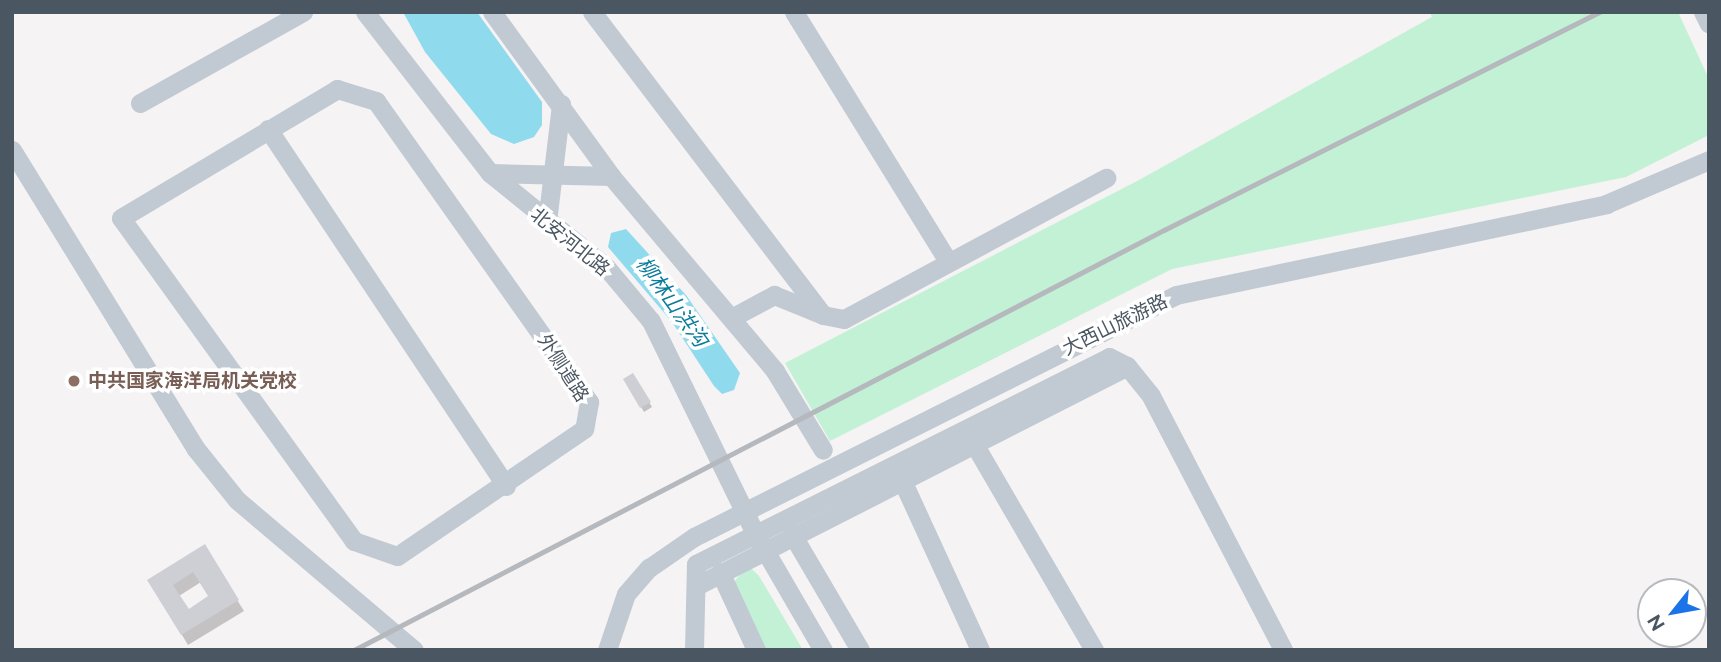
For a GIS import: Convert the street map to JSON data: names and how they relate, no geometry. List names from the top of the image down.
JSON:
{
  "streets": {
    "street": ["北安河北路", "大西山旅游路", "外侧道路"]
  },
  "crossings": [
    ["北安河北路", "大西山旅游路"]
  ],
  "water": ["柳林山洪沟"],
  "places": ["中共国家海洋局机关党校"],
  "north": "bottom left"
}
